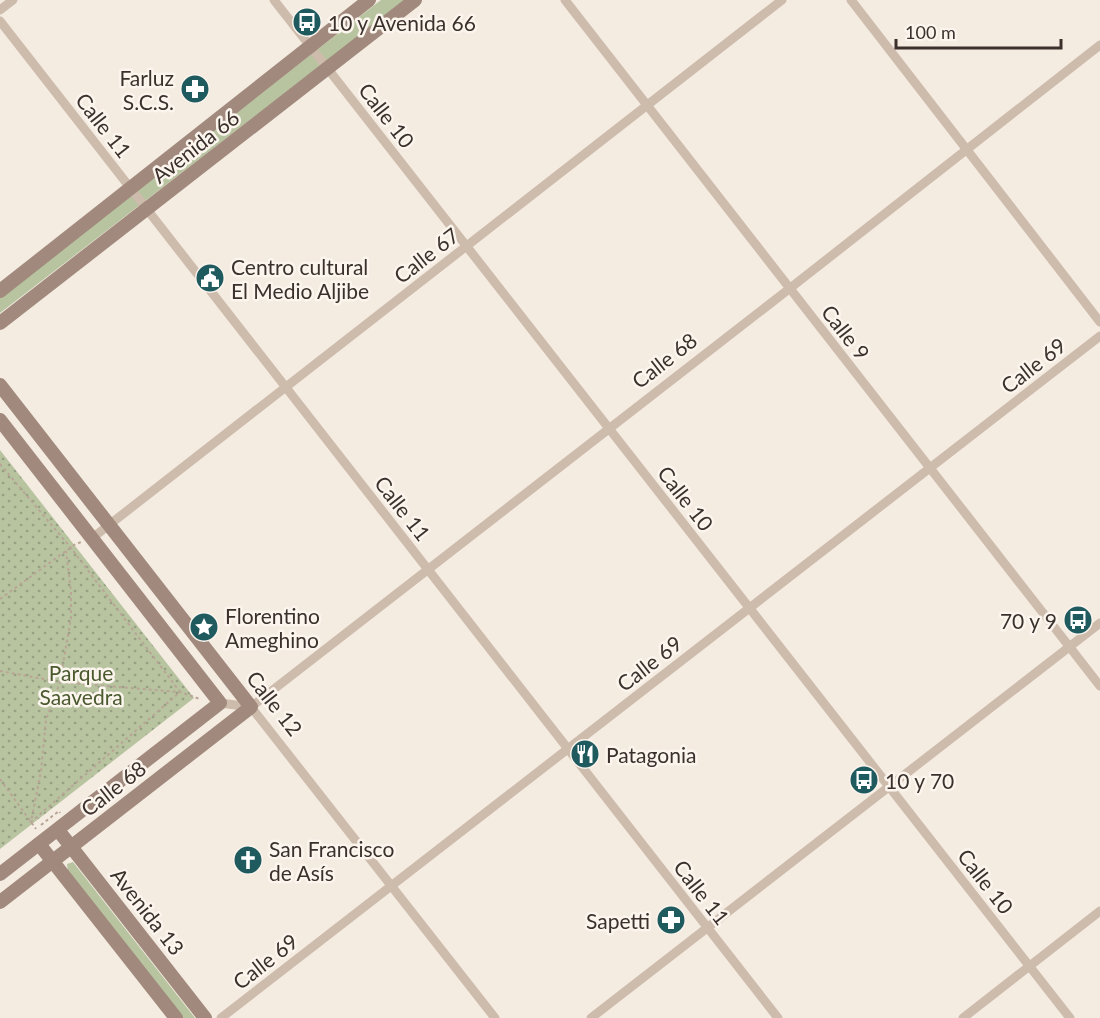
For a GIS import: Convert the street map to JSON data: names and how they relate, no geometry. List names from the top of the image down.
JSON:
{
  "streets": {
    "main road": [
      "Avenida 66",
      "Calle 68",
      "Calle 12",
      "Avenida 13"
    ],
    "street": [
      "Calle 10",
      "Calle 11",
      "Calle 67",
      "Calle 9",
      "Calle 69"
    ]
  },
  "crossings": [
    ["Calle 10", "Avenida 66"],
    ["Calle 10", "Calle 67"],
    ["Calle 10", "Calle 68"],
    ["Calle 10", "Calle 69"],
    ["Calle 11", "Avenida 66"],
    ["Calle 11", "Calle 67"],
    ["Calle 11", "Calle 68"],
    ["Calle 11", "Calle 69"],
    ["Calle 67", "Calle 9"],
    ["Calle 67", "Calle 12"],
    ["Calle 9", "Calle 68"],
    ["Calle 9", "Calle 69"],
    ["Calle 68", "Calle 12"],
    ["Calle 68", "Avenida 13"],
    ["Calle 69", "Calle 12"]
  ],
  "parks": ["Parque Saavedra"],
  "places": {
    "bus stop": ["10 y Avenida 66", "70 y 9", "10 y 70"],
    "pharmacy": ["Farluz S.C.S.", "Sapetti"],
    "public building": ["Centro cultural El Medio Aljibe"],
    "place": ["Florentino Ameghino"],
    "restaurant": ["Patagonia"],
    "church": ["San Francisco de Asís"]
  },
  "scale_bar": "100 m"
}
